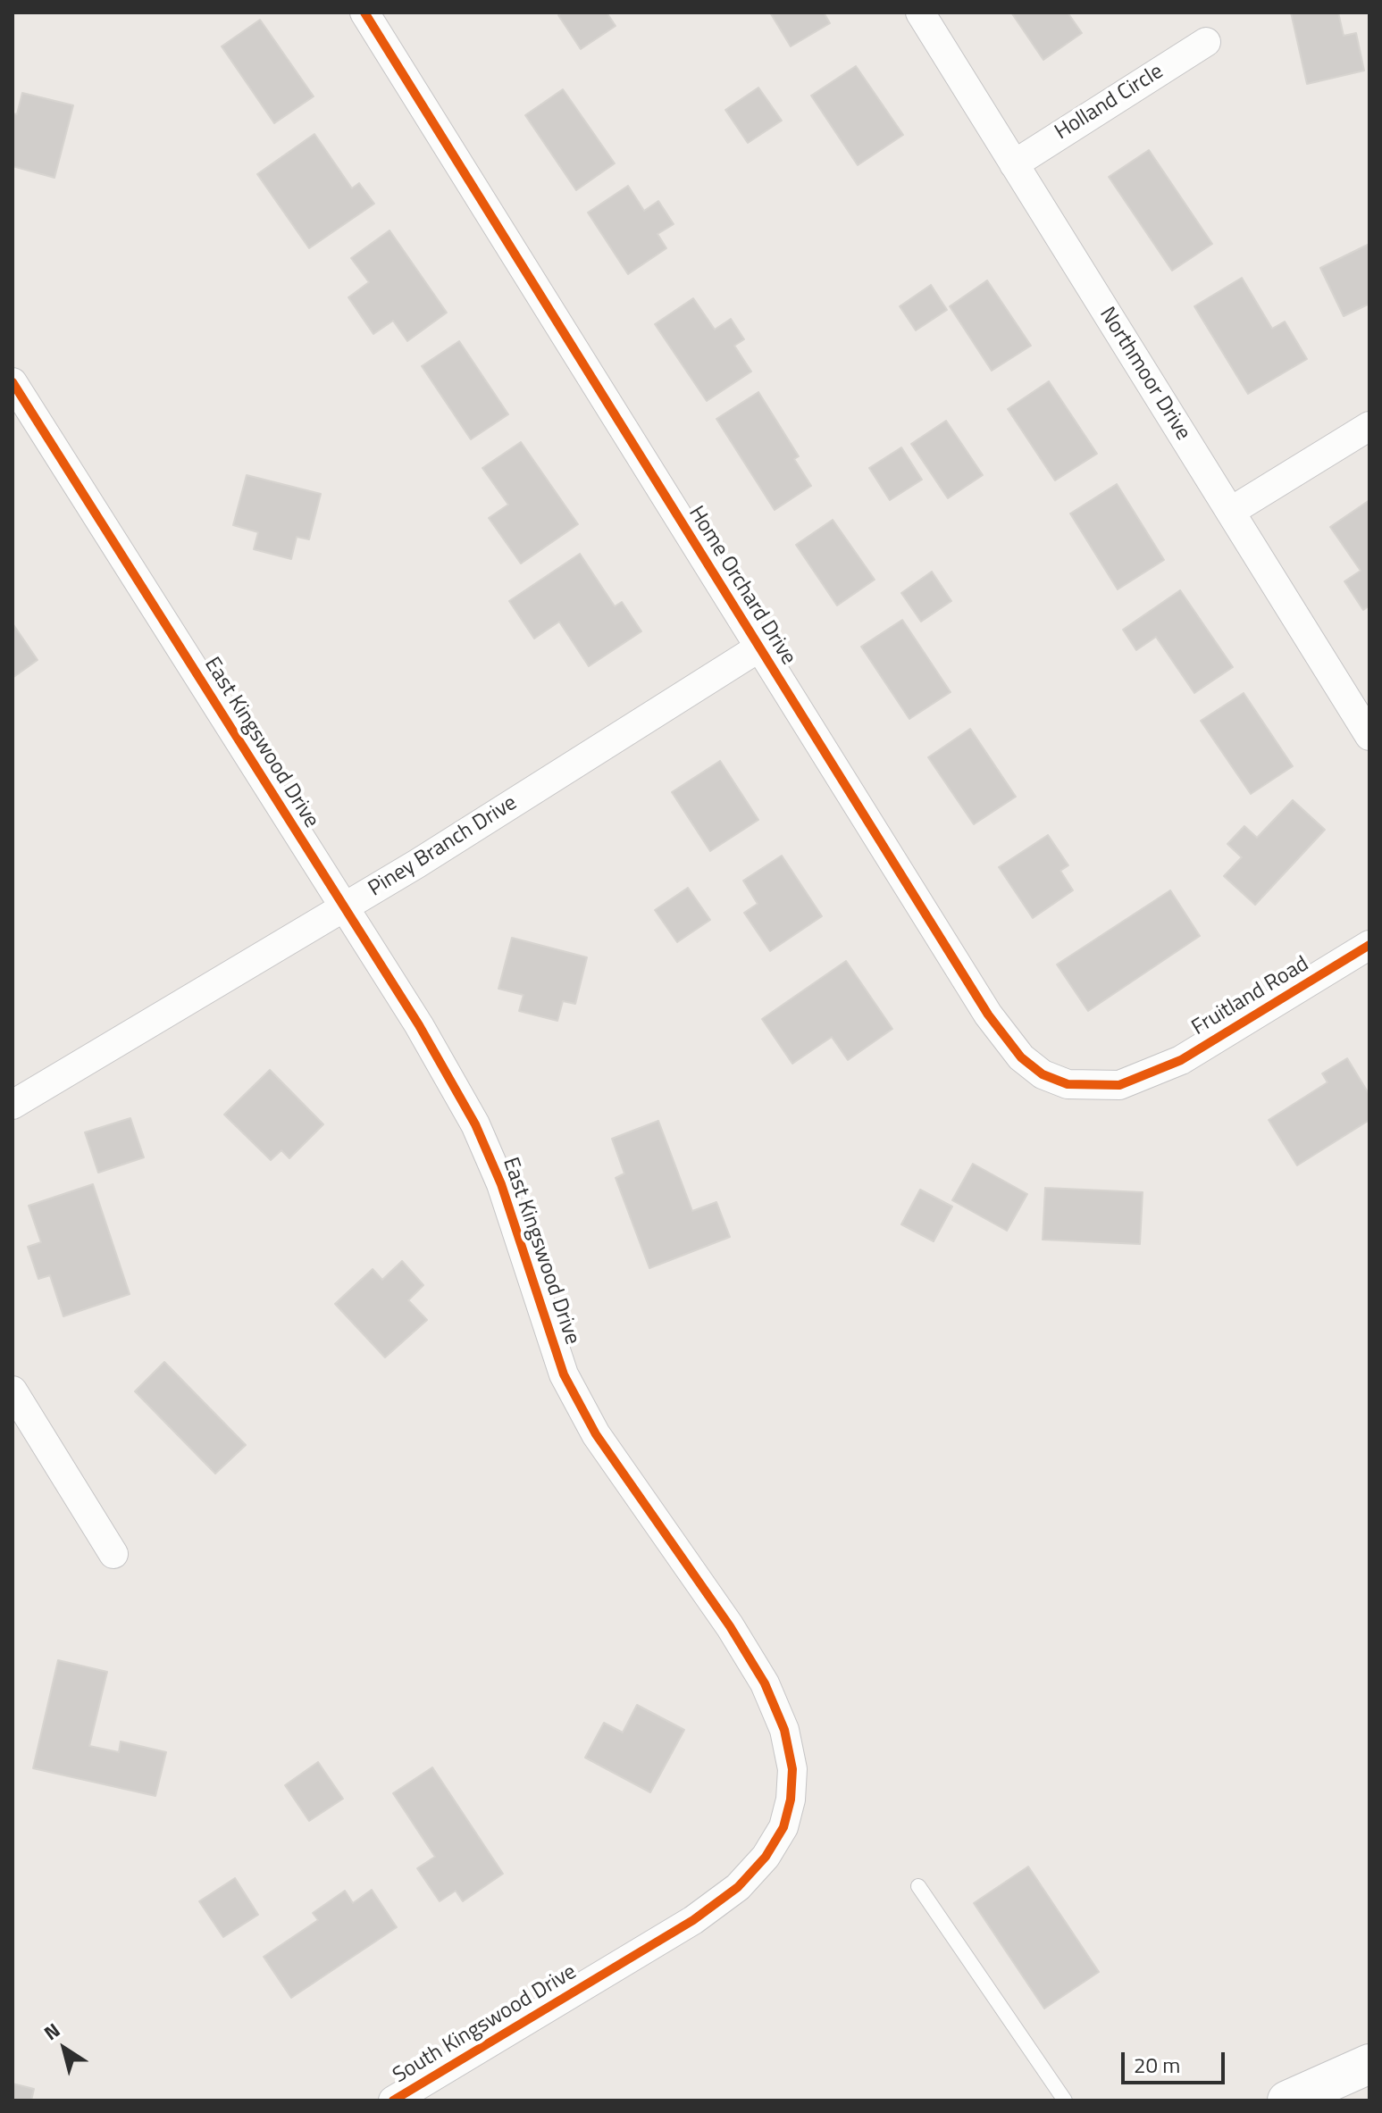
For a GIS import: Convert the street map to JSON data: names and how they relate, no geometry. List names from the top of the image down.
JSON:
{
  "streets": {
    "street": [
      "Holland Circle",
      "Northmoor Drive",
      "Home Orchard Drive",
      "East Kingswood Drive",
      "Piney Branch Drive",
      "Fruitland Road",
      "South Kingswood Drive"
    ]
  },
  "crossings": [
    ["Holland Circle", "Northmoor Drive"],
    ["Home Orchard Drive", "Piney Branch Drive"],
    ["Home Orchard Drive", "Fruitland Road"],
    ["East Kingswood Drive", "Piney Branch Drive"],
    ["East Kingswood Drive", "South Kingswood Drive"]
  ],
  "scale_bar": "20 m",
  "north": "top left"
}
